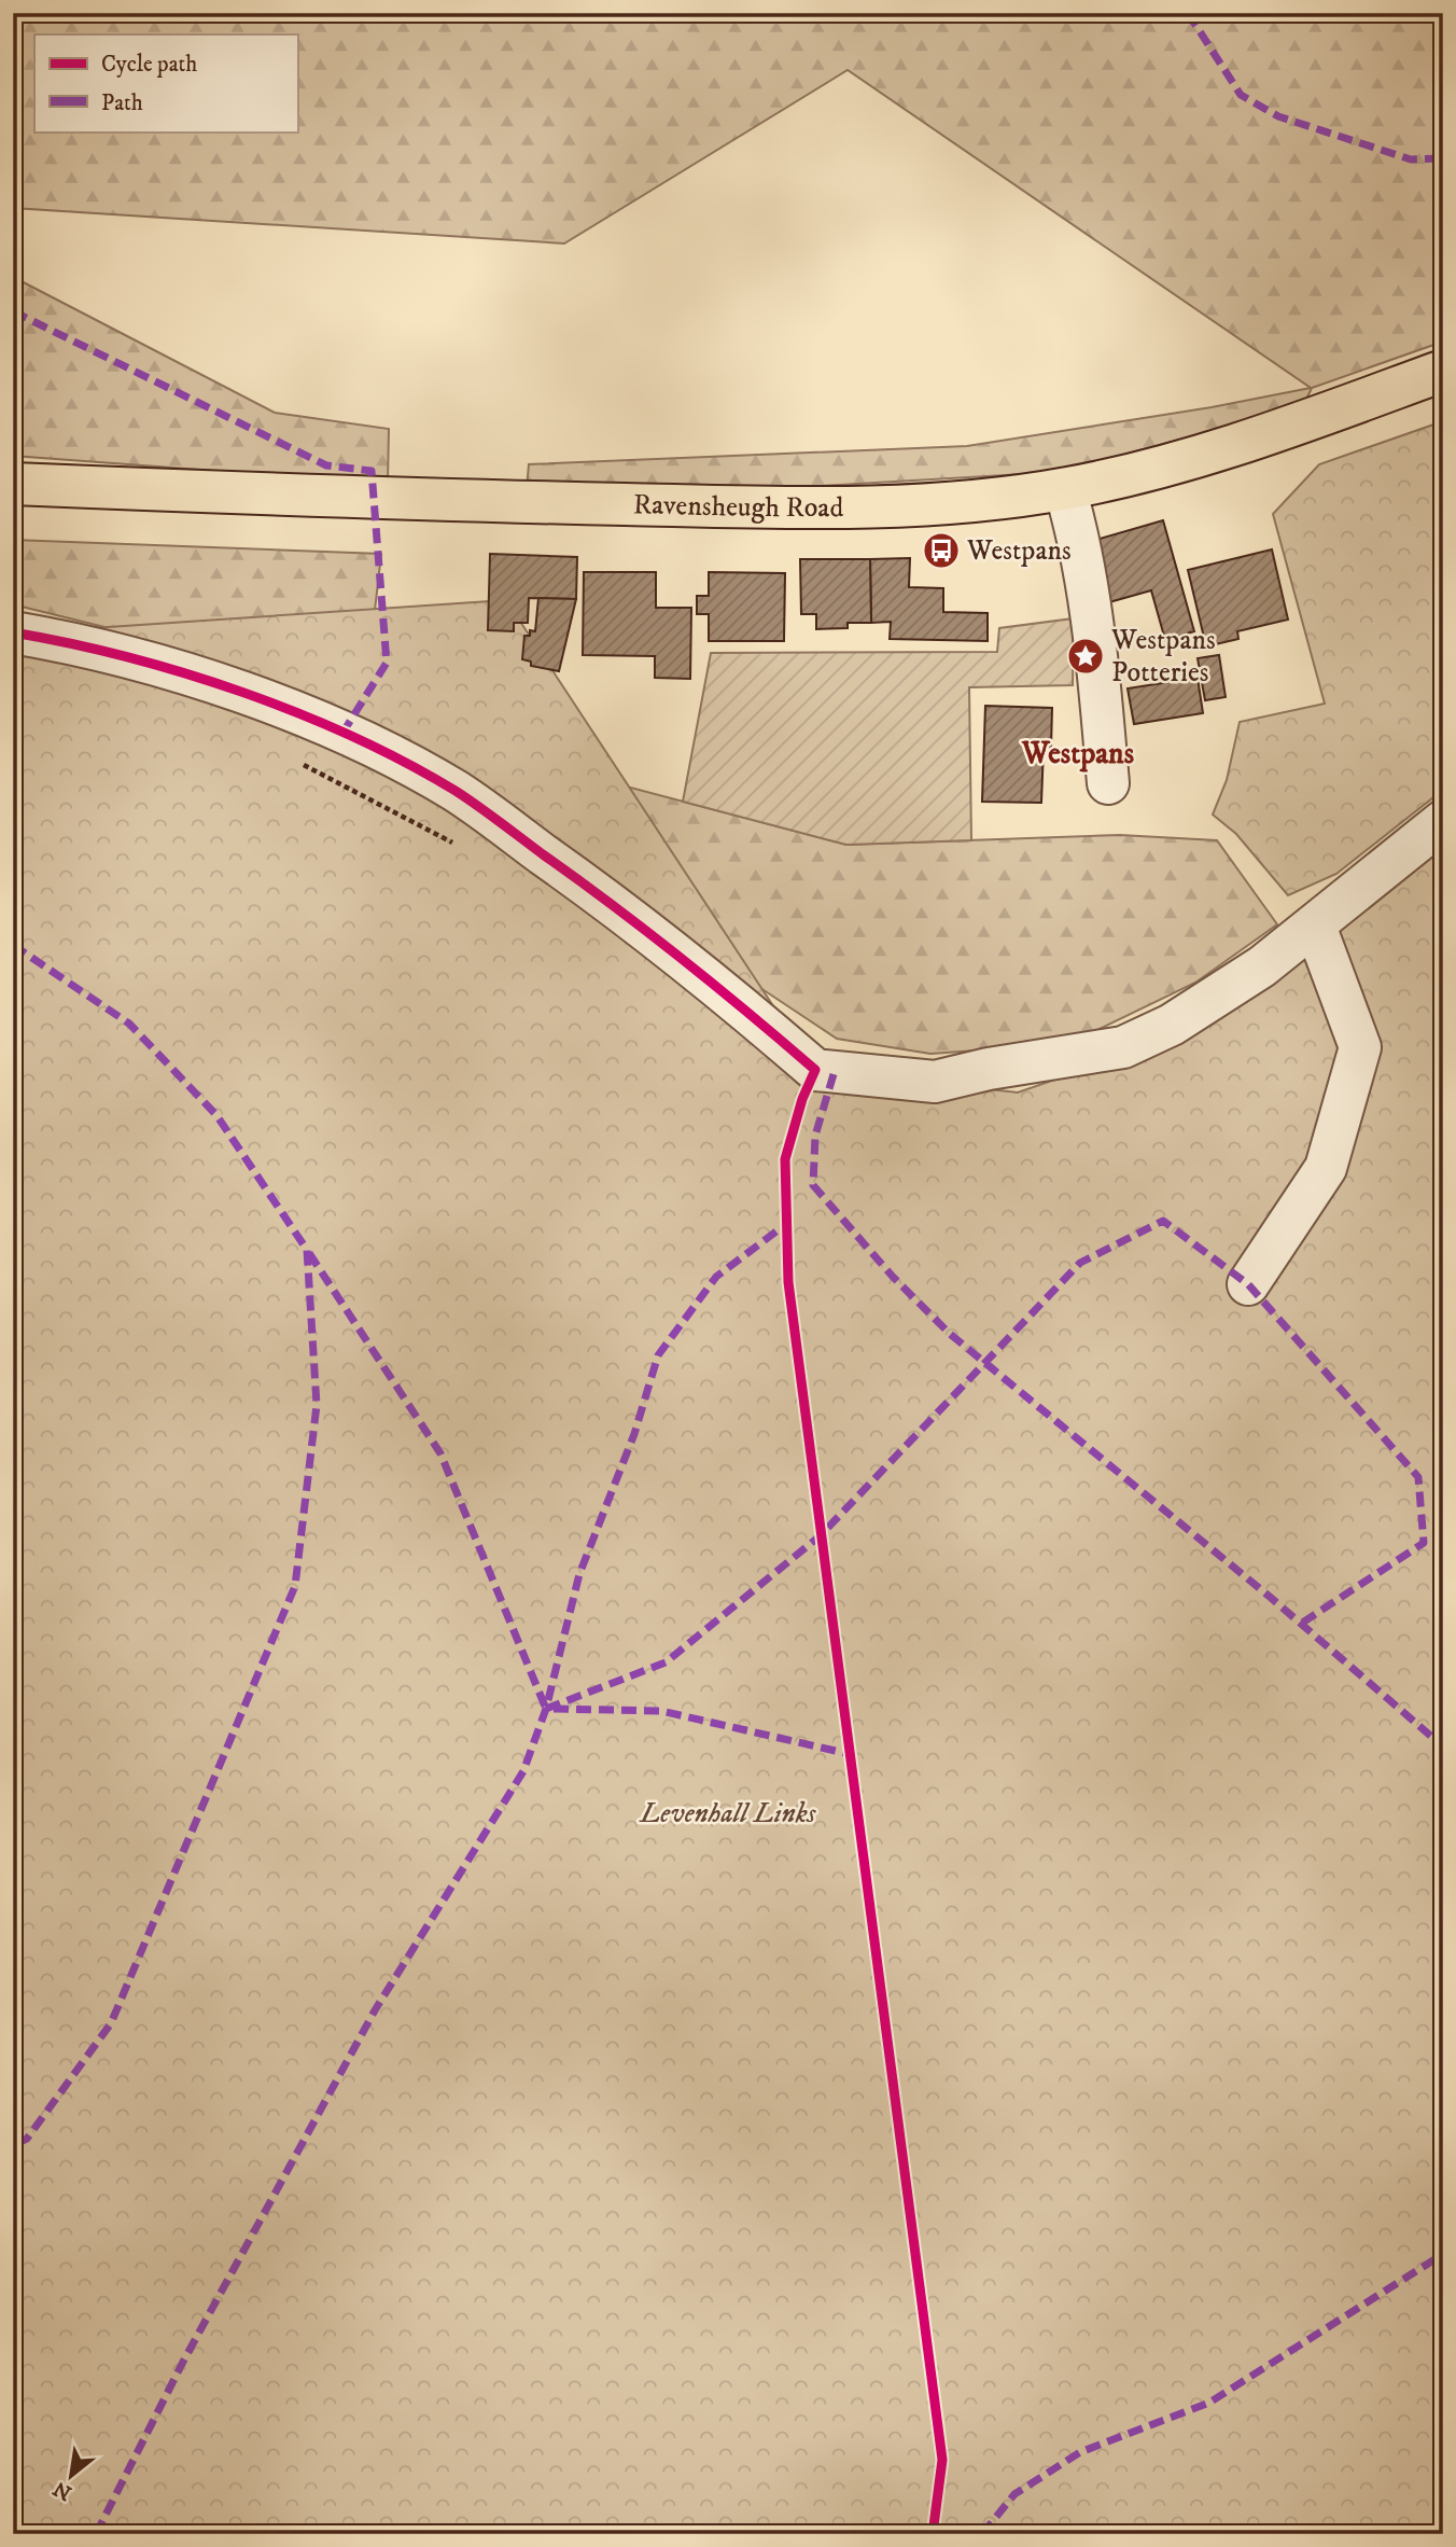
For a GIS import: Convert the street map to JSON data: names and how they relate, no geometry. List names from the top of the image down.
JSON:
{
  "streets": {
    "main road": ["Ravensheugh Road"]
  },
  "districts": ["Westpans"],
  "parks": ["Levenhall Links"],
  "places": {
    "bus stop": ["Westpans"],
    "place": ["Westpans Potteries"]
  },
  "legend": ["Cycle path", "Path"],
  "north": "bottom left"
}
